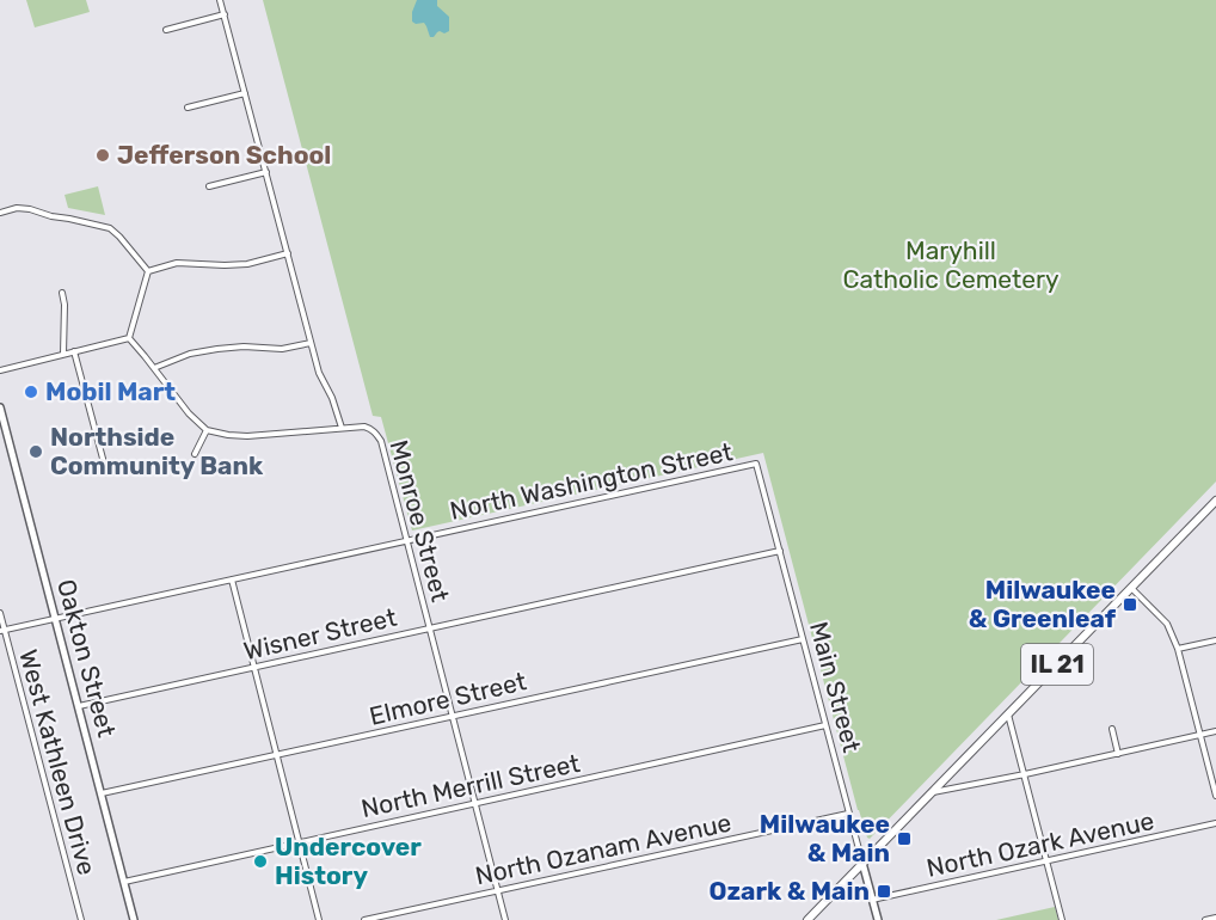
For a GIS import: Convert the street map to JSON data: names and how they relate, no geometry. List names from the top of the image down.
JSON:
{
  "streets": {
    "main road": ["Oakton Street", "IL 21", "Main Street"],
    "street": [
      "North Washington Street",
      "Monroe Street",
      "Wisner Street",
      "Elmore Street",
      "West Kathleen Drive",
      "North Merrill Street",
      "North Ozark Avenue",
      "North Ozanam Avenue"
    ]
  },
  "crossings": [
    ["North Washington Street", "Monroe Street"],
    ["North Washington Street", "Oakton Street"],
    ["North Washington Street", "Main Street"],
    ["North Washington Street", "West Kathleen Drive"],
    ["Monroe Street", "Wisner Street"],
    ["Monroe Street", "Elmore Street"],
    ["Monroe Street", "North Merrill Street"],
    ["Monroe Street", "North Ozanam Avenue"],
    ["Wisner Street", "Oakton Street"],
    ["Wisner Street", "Main Street"],
    ["Oakton Street", "Elmore Street"],
    ["Oakton Street", "North Merrill Street"],
    ["IL 21", "Main Street"],
    ["Main Street", "Elmore Street"],
    ["Main Street", "North Merrill Street"],
    ["Main Street", "North Ozark Avenue"],
    ["Main Street", "North Ozanam Avenue"]
  ],
  "parks": ["Maryhill Catholic Cemetery"],
  "places": {
    "other": [
      "Jefferson School",
      "Mobil Mart",
      "Northside Community Bank",
      "Undercover History"
    ],
    "transit": ["Milwaukee & Greenleaf", "Milwaukee & Main", "Ozark & Main"]
  }
}
